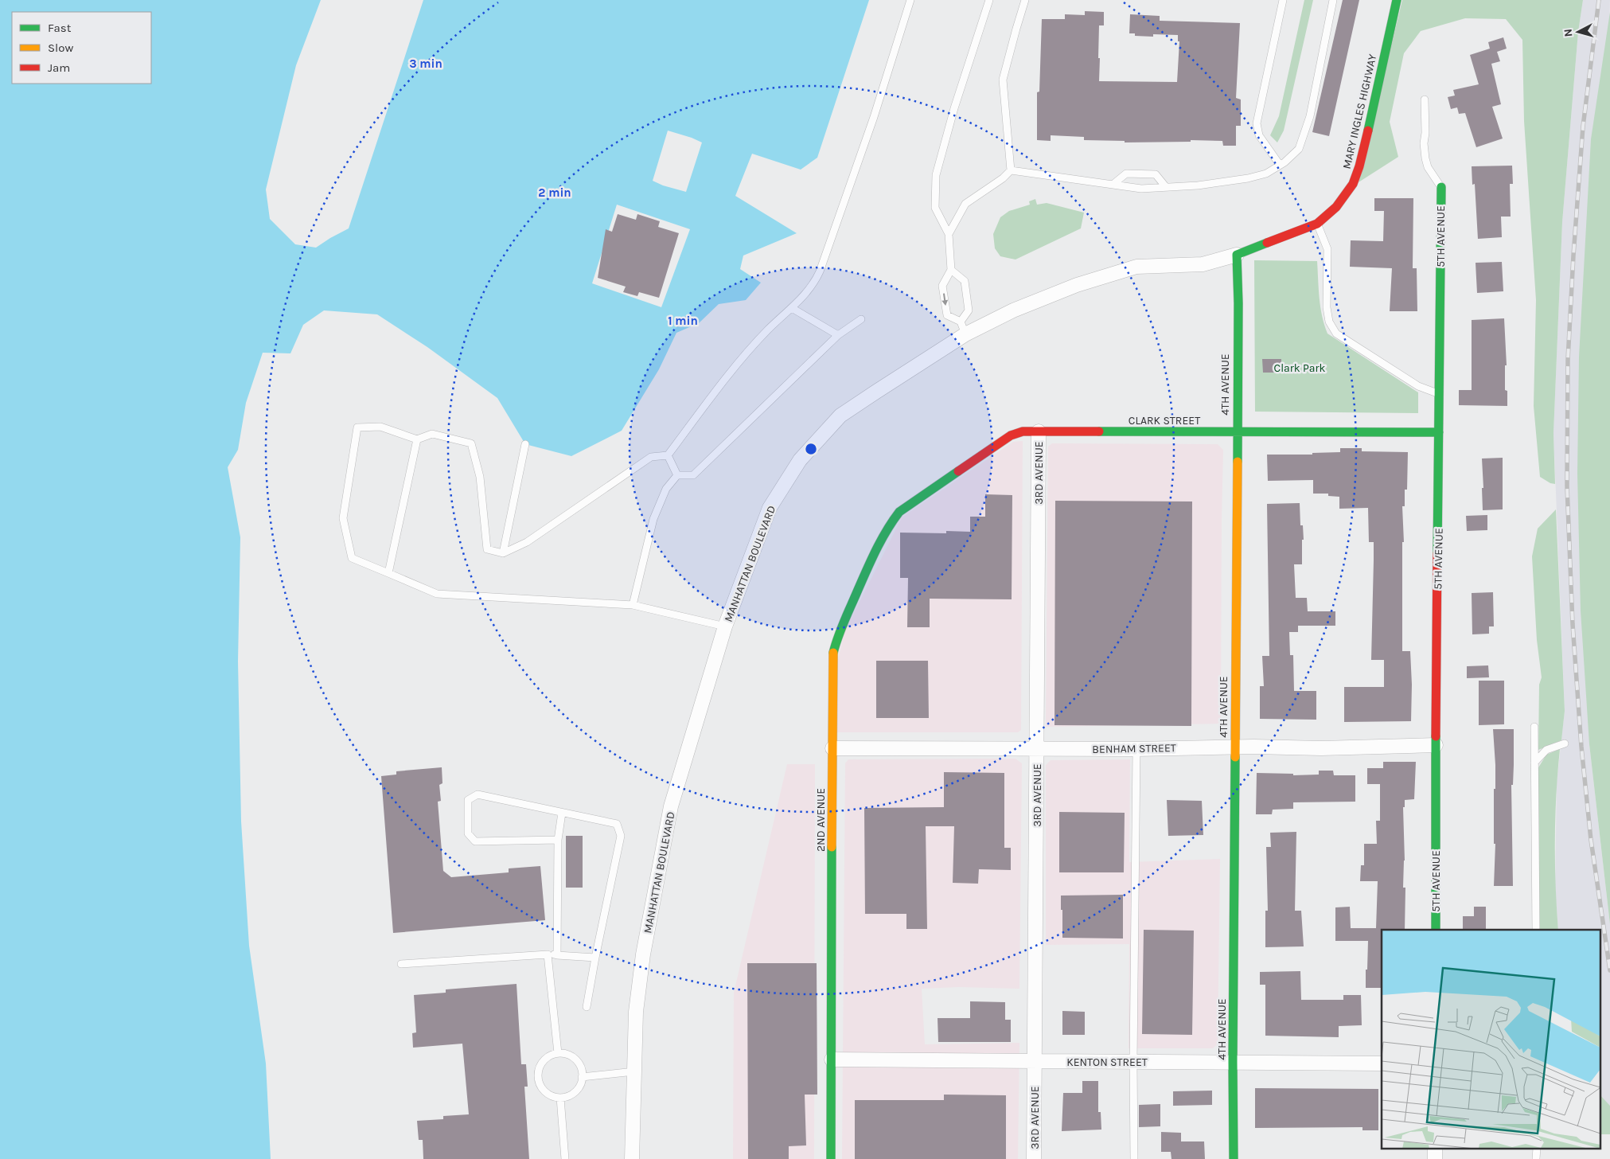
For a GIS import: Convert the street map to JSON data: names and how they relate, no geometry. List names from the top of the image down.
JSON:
{
  "streets": {
    "street": [
      "MARY INGLES HIGHWAY",
      "5TH AVENUE",
      "4TH AVENUE",
      "CLARK STREET",
      "3RD AVENUE",
      "MANHATTAN BOULEVARD",
      "BENHAM STREET",
      "2ND AVENUE",
      "KENTON STREET"
    ]
  },
  "crossings": [
    ["MARY INGLES HIGHWAY", "4TH AVENUE"],
    ["MARY INGLES HIGHWAY", "MANHATTAN BOULEVARD"],
    ["5TH AVENUE", "CLARK STREET"],
    ["5TH AVENUE", "BENHAM STREET"],
    ["4TH AVENUE", "CLARK STREET"],
    ["4TH AVENUE", "MANHATTAN BOULEVARD"],
    ["4TH AVENUE", "BENHAM STREET"],
    ["4TH AVENUE", "KENTON STREET"],
    ["CLARK STREET", "3RD AVENUE"],
    ["CLARK STREET", "2ND AVENUE"],
    ["3RD AVENUE", "BENHAM STREET"],
    ["3RD AVENUE", "KENTON STREET"],
    ["BENHAM STREET", "2ND AVENUE"],
    ["2ND AVENUE", "KENTON STREET"]
  ],
  "parks": ["Clark Park"],
  "legend": ["Fast", "Slow", "Jam"],
  "north": "left",
  "rings": ["3 min", "2 min", "1 min"]
}
